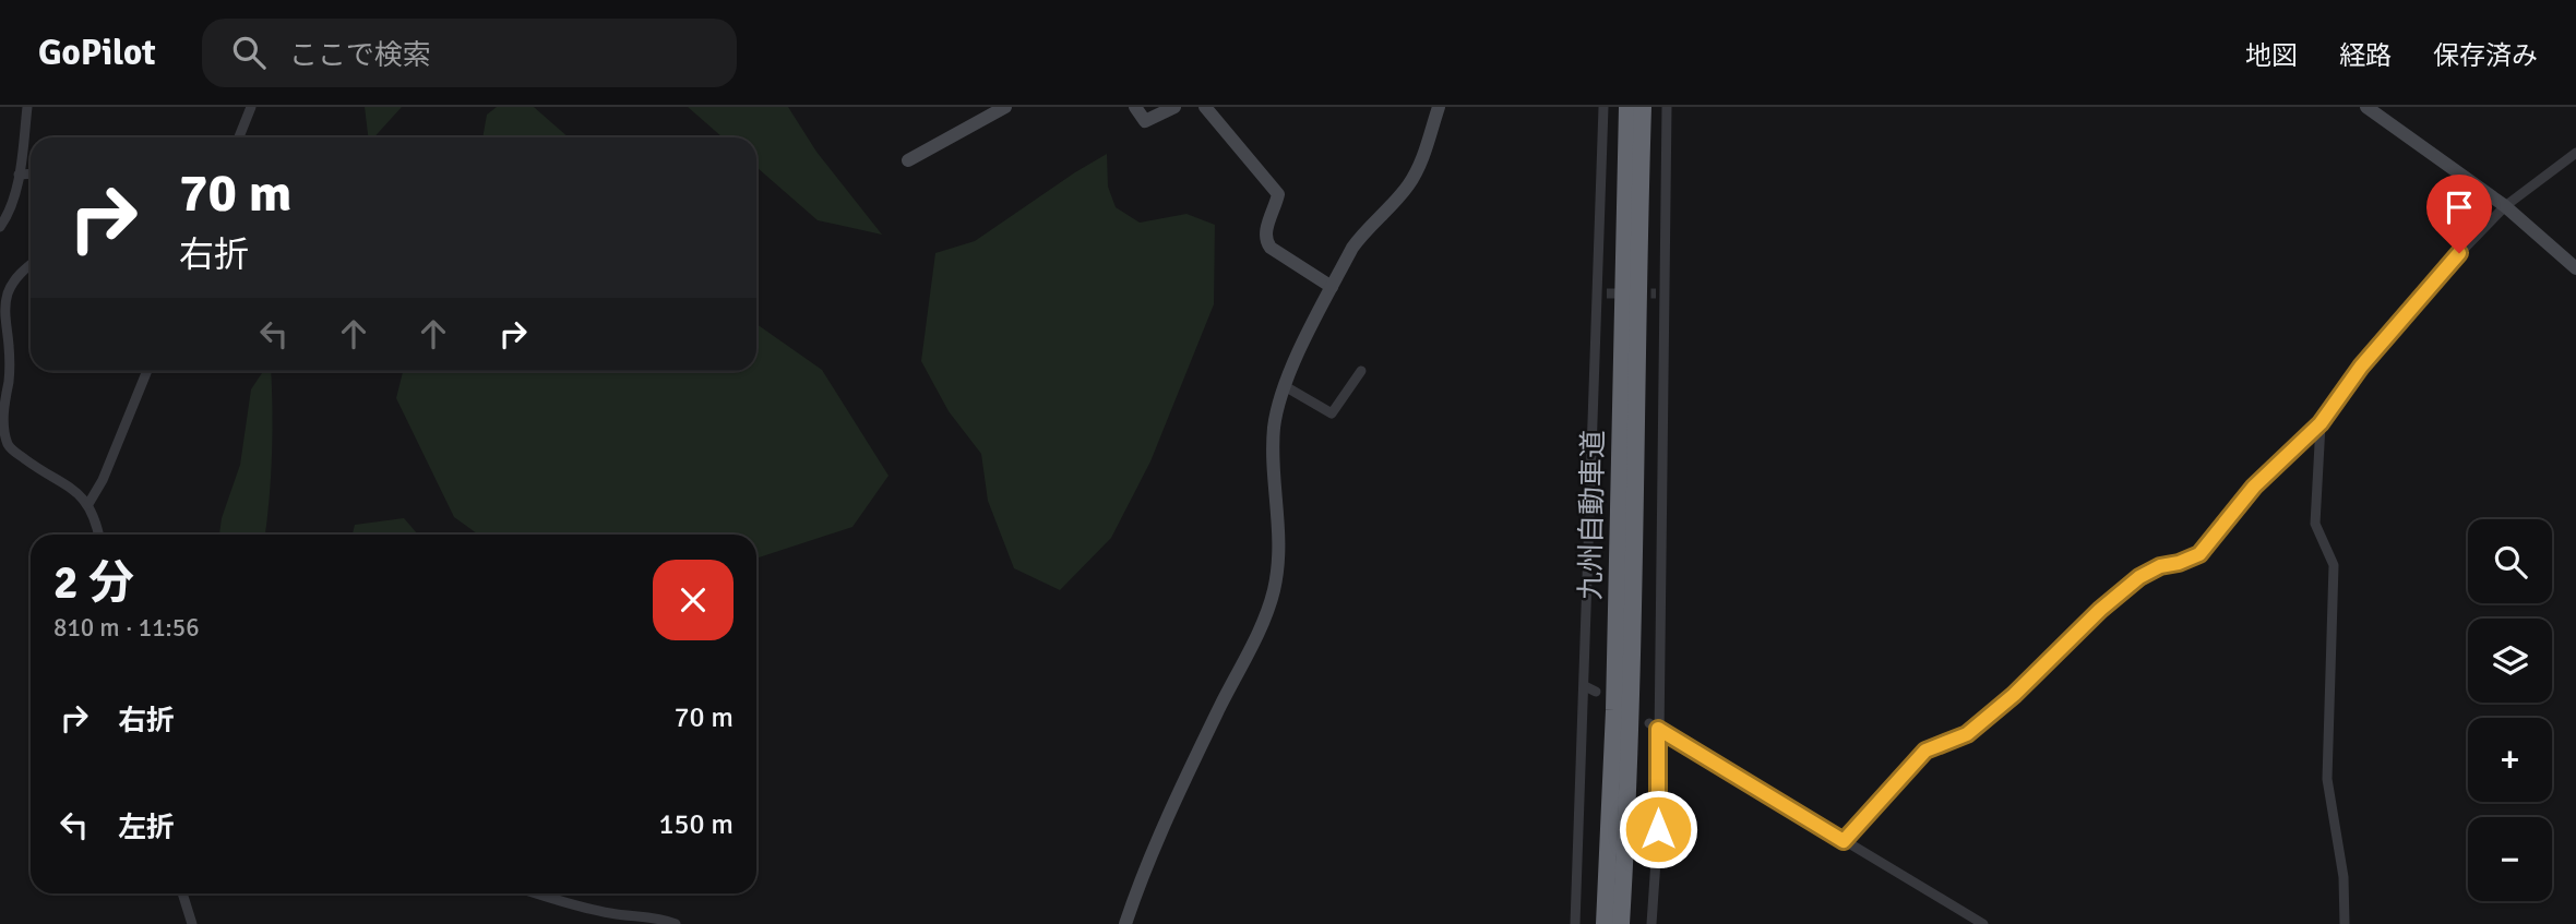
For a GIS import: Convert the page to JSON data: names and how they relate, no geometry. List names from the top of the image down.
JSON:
{
  "streets": {
    "highway": ["九州自動車道"]
  },
  "page": {
    "header": "GoPilot",
    "search": "ここで検索",
    "nav": ["地図", "経路", "保存済み"],
    "turn": ["70 m", "右折"],
    "map_buttons": ["+", "−"],
    "heading": ["2 分", "810 m · 11:56"],
    "list": [
      {
        "name": "右折",
        "value": "70 m"
      },
      {
        "name": "左折",
        "value": "150 m"
      }
    ]
  }
}
